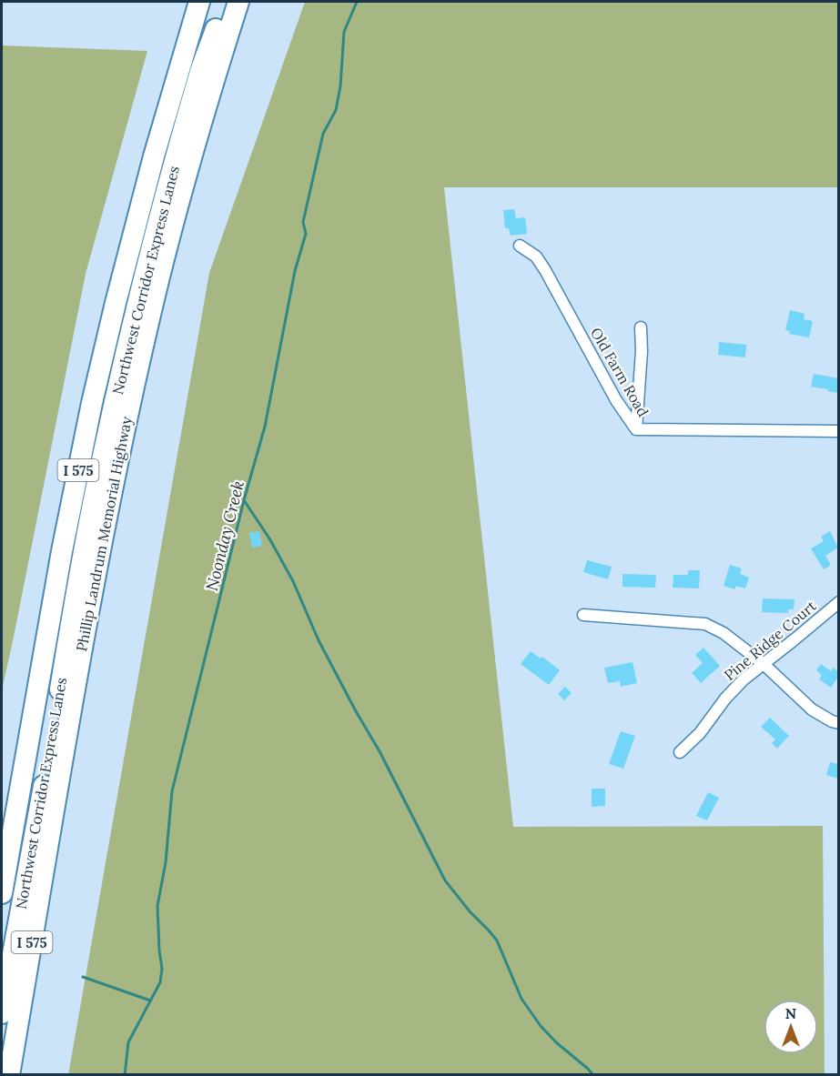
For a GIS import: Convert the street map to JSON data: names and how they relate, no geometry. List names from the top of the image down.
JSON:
{
  "streets": {
    "highway": ["Northwest Corridor Express Lanes", "I 575", "Phillip Landrum Memorial Highway"],
    "street": ["Old Farm Road", "Pine Ridge Court"]
  },
  "water": ["Noonday Creek"],
  "north": "top"
}
